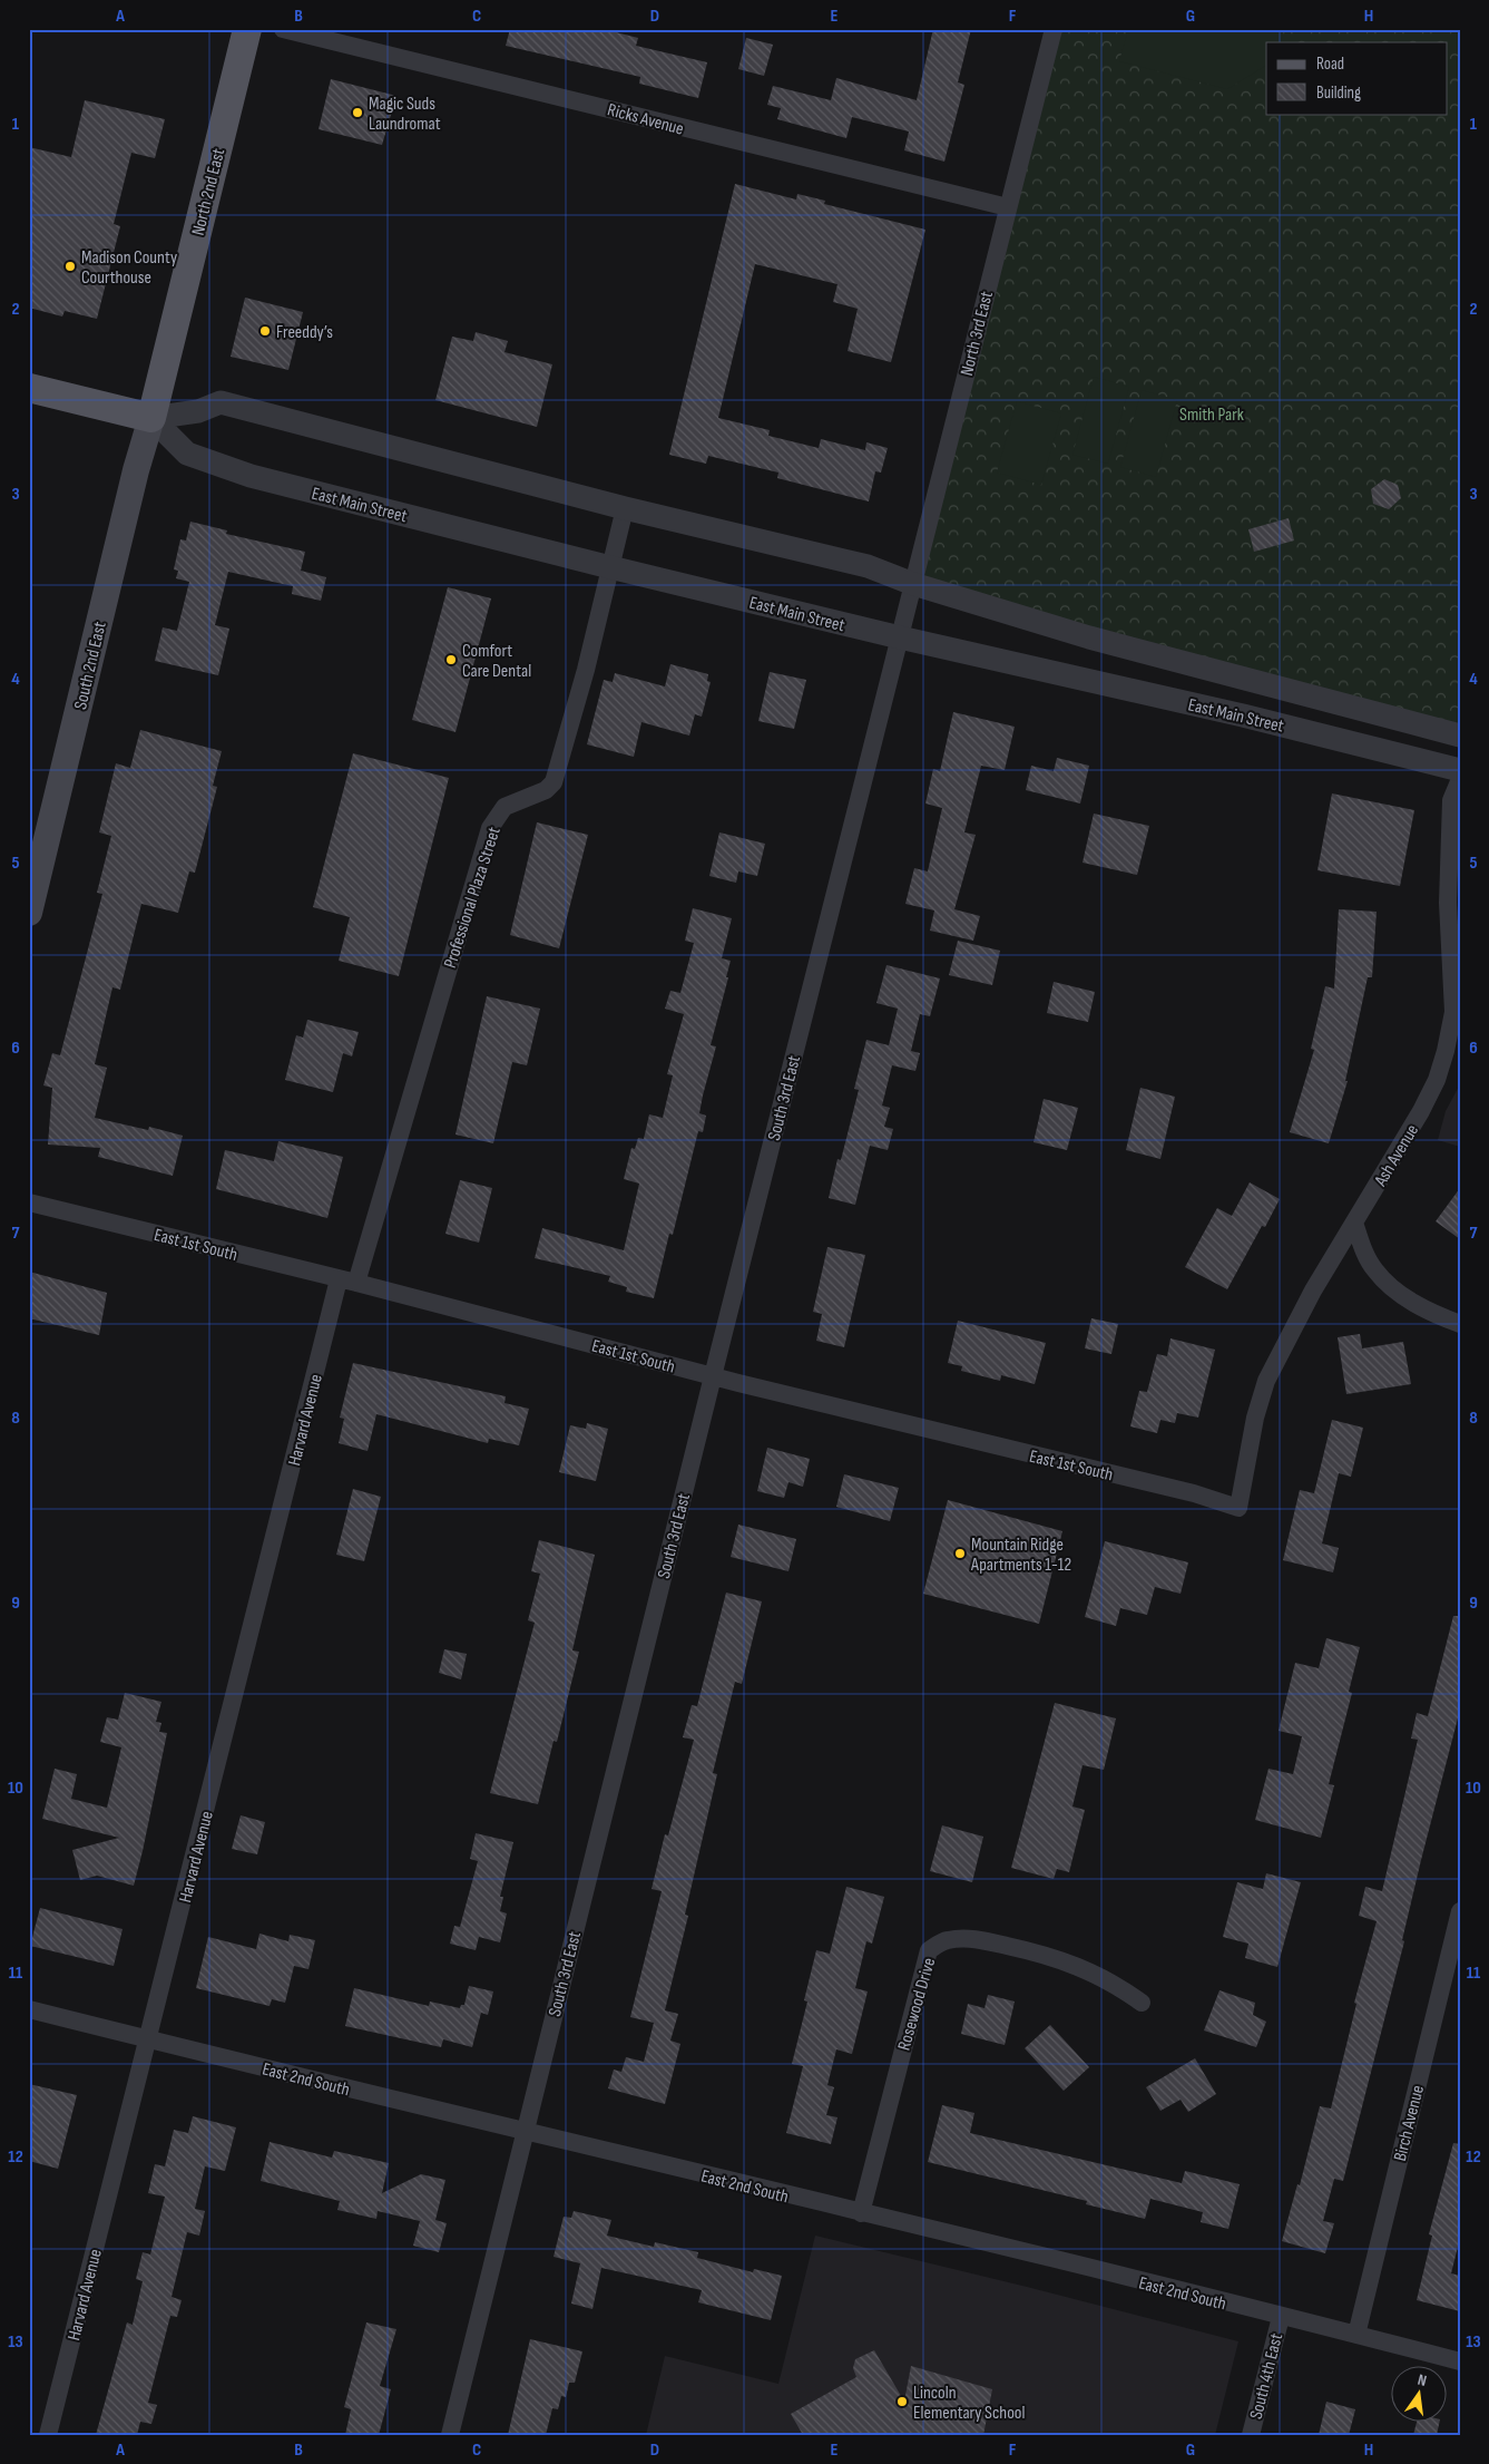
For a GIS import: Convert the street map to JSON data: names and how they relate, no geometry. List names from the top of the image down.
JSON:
{
  "streets": {
    "main road": ["North 2nd East", "East Main Street", "South 2nd East"],
    "street": [
      "Ricks Avenue",
      "North 3rd East",
      "Professional Plaza Street",
      "South 3rd East",
      "Ash Avenue",
      "East 1st South",
      "Harvard Avenue",
      "Rosewood Drive",
      "East 2nd South",
      "Birch Avenue",
      "South 4th East"
    ]
  },
  "crossings": [
    ["Ricks Avenue", "North 3rd East"],
    ["North 2nd East", "East Main Street"],
    ["North 2nd East", "South 2nd East"],
    ["North 3rd East", "East Main Street"],
    ["North 3rd East", "South 3rd East"],
    ["East Main Street", "South 2nd East"],
    ["East Main Street", "Professional Plaza Street"],
    ["East Main Street", "South 3rd East"],
    ["Professional Plaza Street", "East 1st South"],
    ["Professional Plaza Street", "Harvard Avenue"],
    ["South 3rd East", "East 1st South"],
    ["South 3rd East", "East 2nd South"],
    ["Ash Avenue", "East 1st South"],
    ["East 1st South", "Harvard Avenue"],
    ["Harvard Avenue", "East 2nd South"],
    ["Rosewood Drive", "East 2nd South"],
    ["East 2nd South", "Birch Avenue"],
    ["East 2nd South", "South 4th East"]
  ],
  "parks": ["Smith Park"],
  "places": [
    "Magic Suds Laundromat",
    "Madison County Courthouse",
    "Freeddy’s",
    "Comfort Care Dental",
    "Mountain Ridge Apartments 1-12",
    "Lincoln Elementary School"
  ],
  "legend": ["Road", "Building"],
  "north": "top",
  "grid": {
    "columns": [
      "A",
      "B",
      "C",
      "D",
      "E",
      "F",
      "G",
      "H"
    ],
    "rows": [
      "1",
      "2",
      "3",
      "4",
      "5",
      "6",
      "7",
      "8",
      "9",
      "10",
      "11",
      "12",
      "13"
    ]
  }
}
